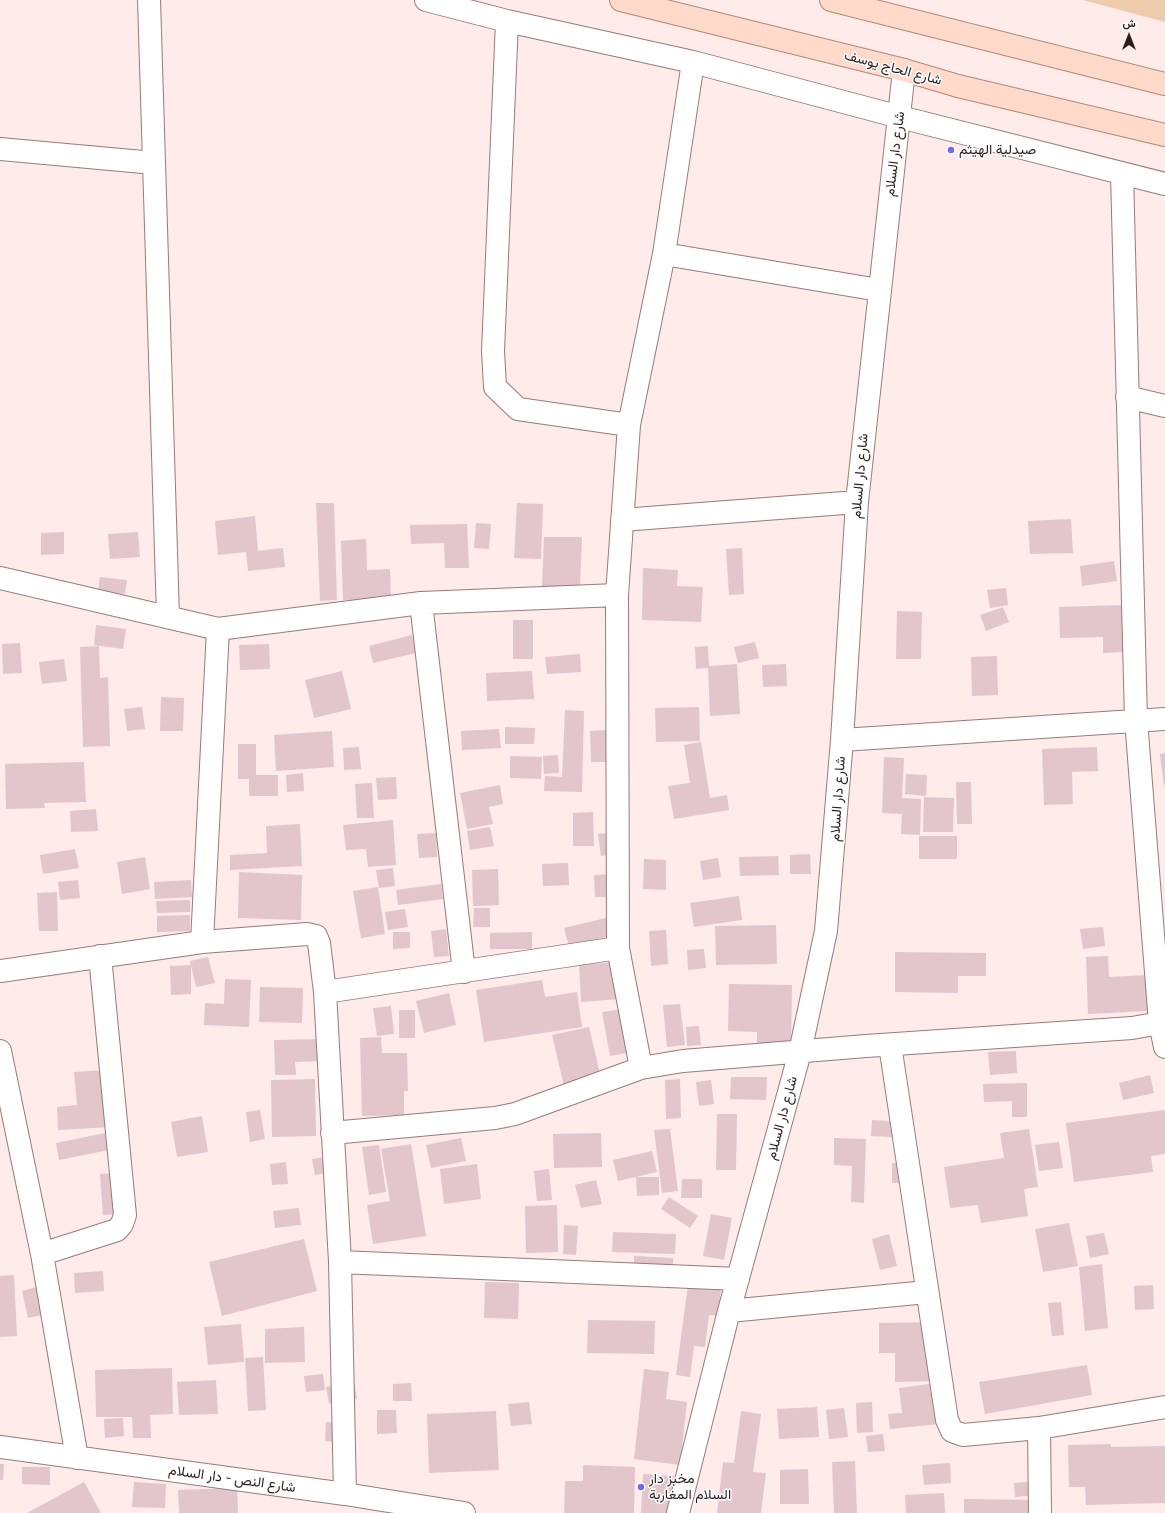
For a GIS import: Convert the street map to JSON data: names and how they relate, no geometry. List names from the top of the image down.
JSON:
{
  "streets": {
    "main road": ["شارع الحاج يوسف"],
    "street": ["شارع دار السلام", "شارع النص - دار السلام"]
  },
  "crossings": [
    ["شارع الحاج يوسف", "شارع دار السلام"]
  ],
  "places": ["صيدلية الهيثم", "مخبز دار السلام المغاربة"],
  "north": "top"
}
